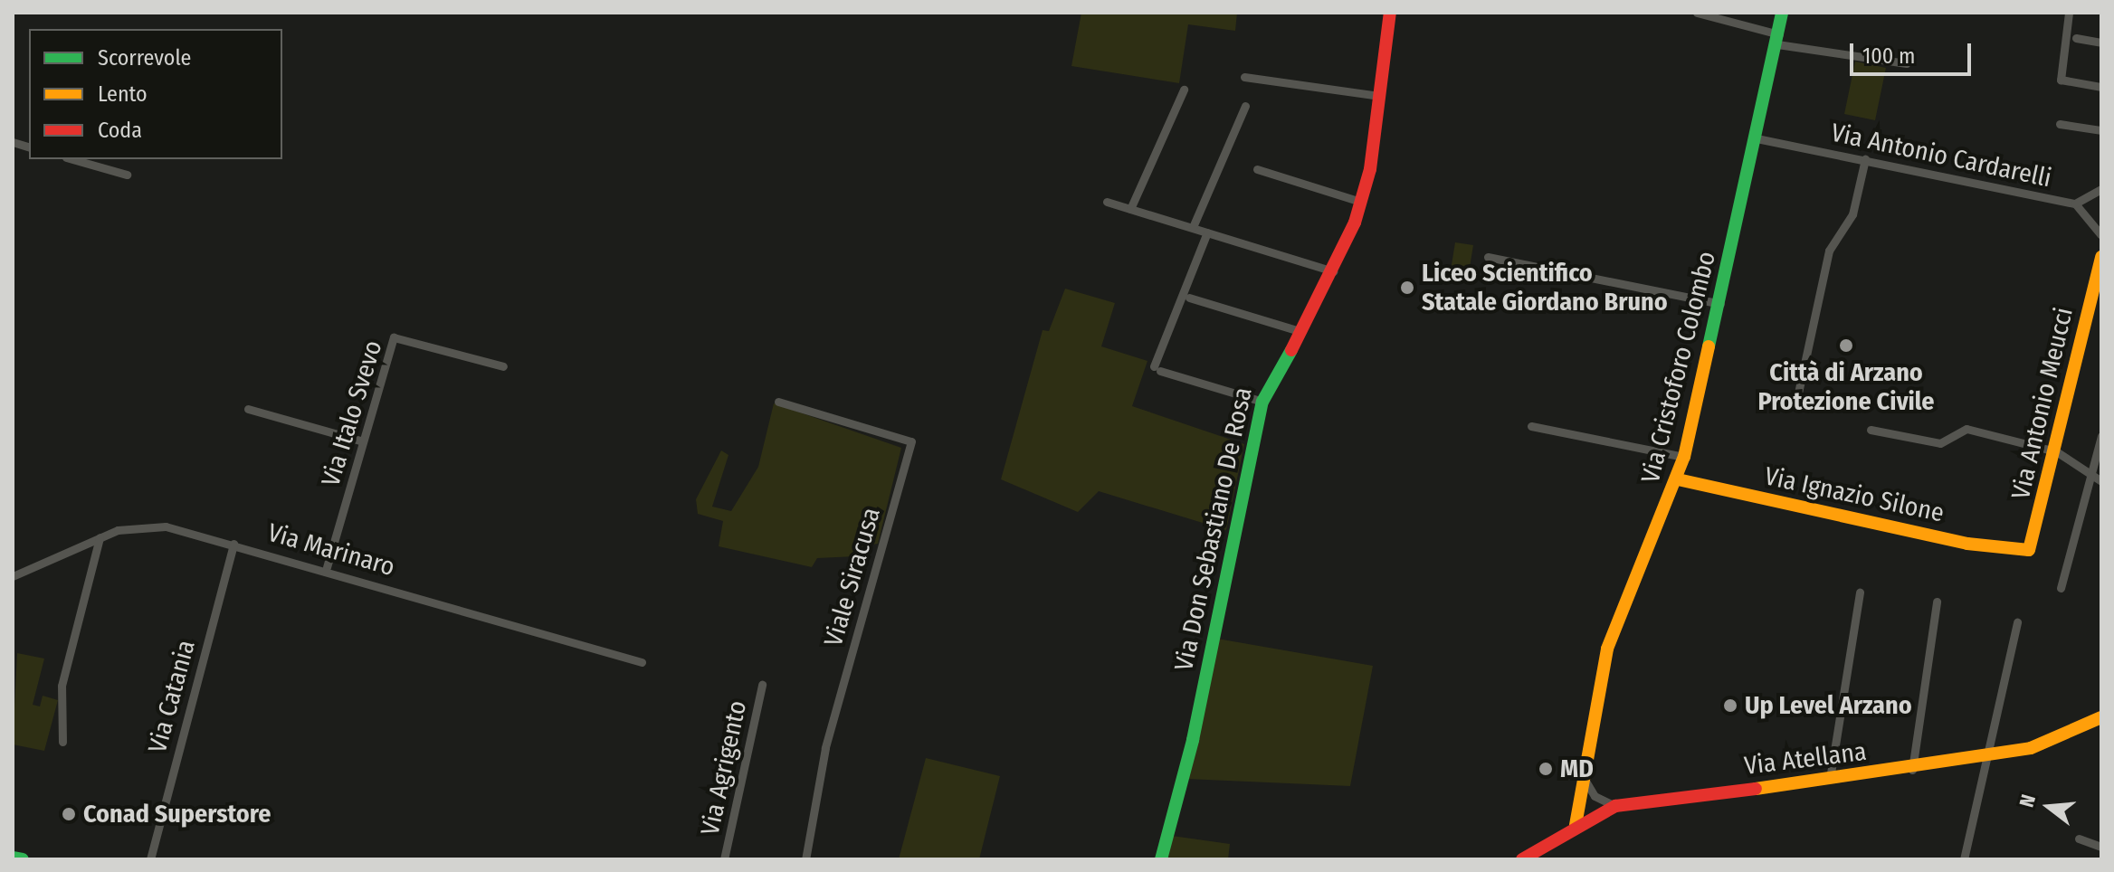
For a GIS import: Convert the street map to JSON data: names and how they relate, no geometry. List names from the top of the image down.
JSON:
{
  "streets": {
    "street": [
      "Via Antonio Cardarelli",
      "Via Cristoforo Colombo",
      "Via Antonio Meucci",
      "Via Italo Svevo",
      "Via Ignazio Silone",
      "Via Don Sebastiano De Rosa",
      "Via Marinaro",
      "Viale Siracusa",
      "Via Catania",
      "Via Atellana",
      "Via Agrigento"
    ]
  },
  "crossings": [
    ["Via Antonio Cardarelli", "Via Cristoforo Colombo"],
    ["Via Cristoforo Colombo", "Via Ignazio Silone"],
    ["Via Cristoforo Colombo", "Via Atellana"],
    ["Via Antonio Meucci", "Via Ignazio Silone"],
    ["Via Italo Svevo", "Via Marinaro"],
    ["Via Marinaro", "Via Catania"]
  ],
  "places": [
    "Liceo Scientifico Statale Giordano Bruno",
    "Città di Arzano Protezione Civile",
    "Up Level Arzano",
    "MD",
    "Conad Superstore"
  ],
  "legend": ["Scorrevole", "Lento", "Coda"],
  "scale_bar": "100 m",
  "north": "left"
}
